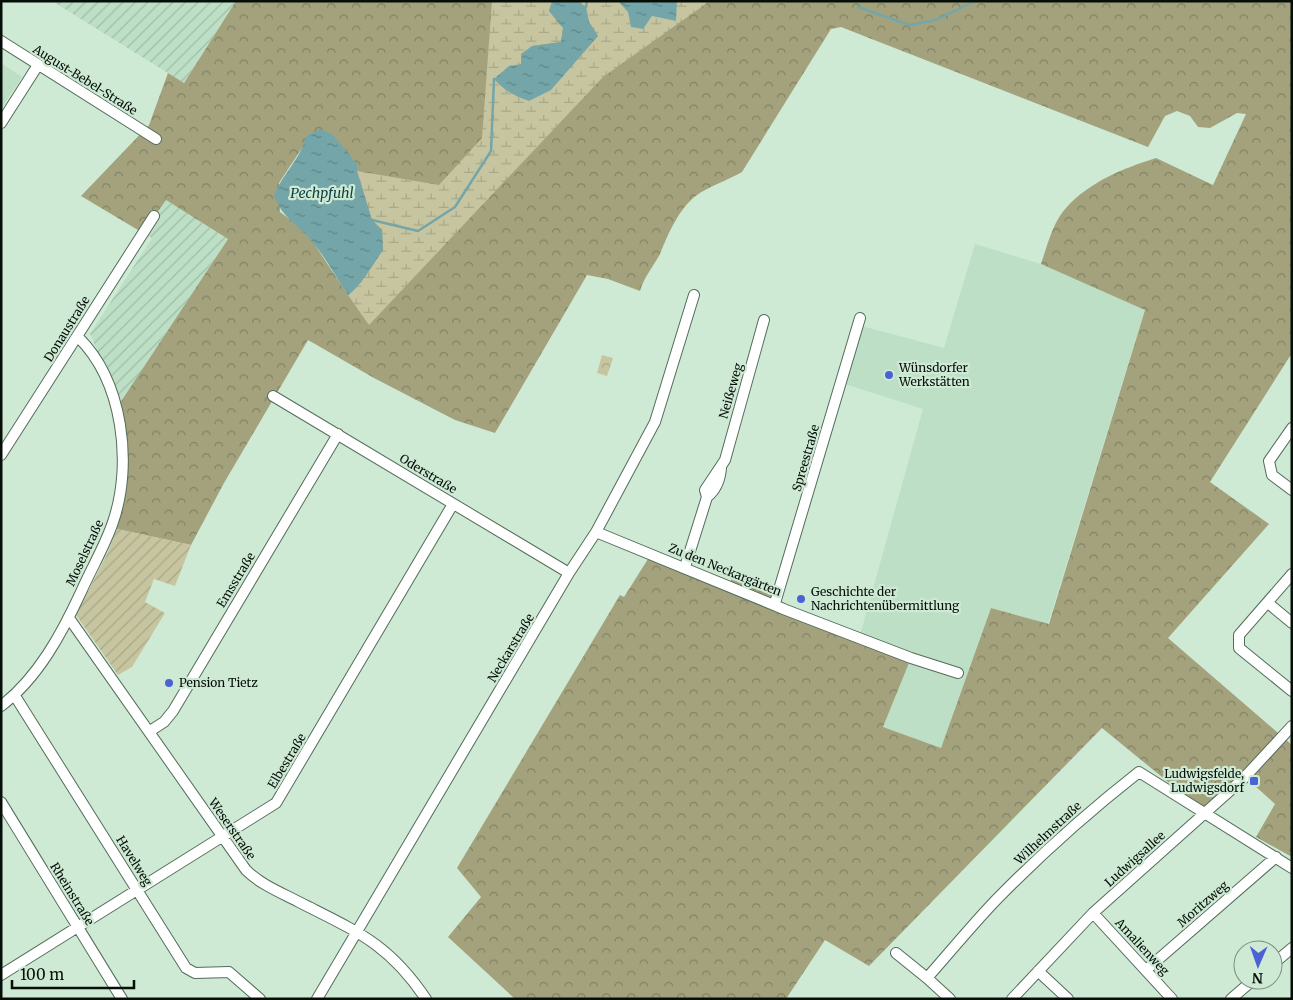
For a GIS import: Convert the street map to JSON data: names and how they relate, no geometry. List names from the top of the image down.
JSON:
{
  "streets": {
    "street": [
      "August-Bebel-Straße",
      "Donaustraße",
      "Neißeweg",
      "Spreestraße",
      "Oderstraße",
      "Moselstraße",
      "Zu den Neckargärten",
      "Emsstraße",
      "Neckarstraße",
      "Elbestraße",
      "Weserstraße",
      "Wilhelmstraße",
      "Ludwigsallee",
      "Havelweg",
      "Rheinstraße",
      "Moritzweg",
      "Amalienweg"
    ]
  },
  "crossings": [
    ["Donaustraße", "Moselstraße"],
    ["Neißeweg", "Zu den Neckargärten"],
    ["Spreestraße", "Zu den Neckargärten"],
    ["Oderstraße", "Emsstraße"],
    ["Oderstraße", "Neckarstraße"],
    ["Oderstraße", "Elbestraße"],
    ["Moselstraße", "Weserstraße"],
    ["Moselstraße", "Havelweg"],
    ["Zu den Neckargärten", "Neckarstraße"],
    ["Emsstraße", "Weserstraße"],
    ["Neckarstraße", "Weserstraße"],
    ["Elbestraße", "Weserstraße"],
    ["Elbestraße", "Havelweg"],
    ["Elbestraße", "Rheinstraße"],
    ["Wilhelmstraße", "Ludwigsallee"],
    ["Ludwigsallee", "Amalienweg"],
    ["Moritzweg", "Amalienweg"]
  ],
  "water": ["Pechpfuhl"],
  "places": {
    "other": ["Wünsdorfer Werkstätten", "Geschichte der Nachrichtenübermittlung", "Pension Tietz"],
    "transit": ["Ludwigsfelde, Ludwigsdorf"]
  },
  "scale_bar": "100 m",
  "north": "bottom"
}
